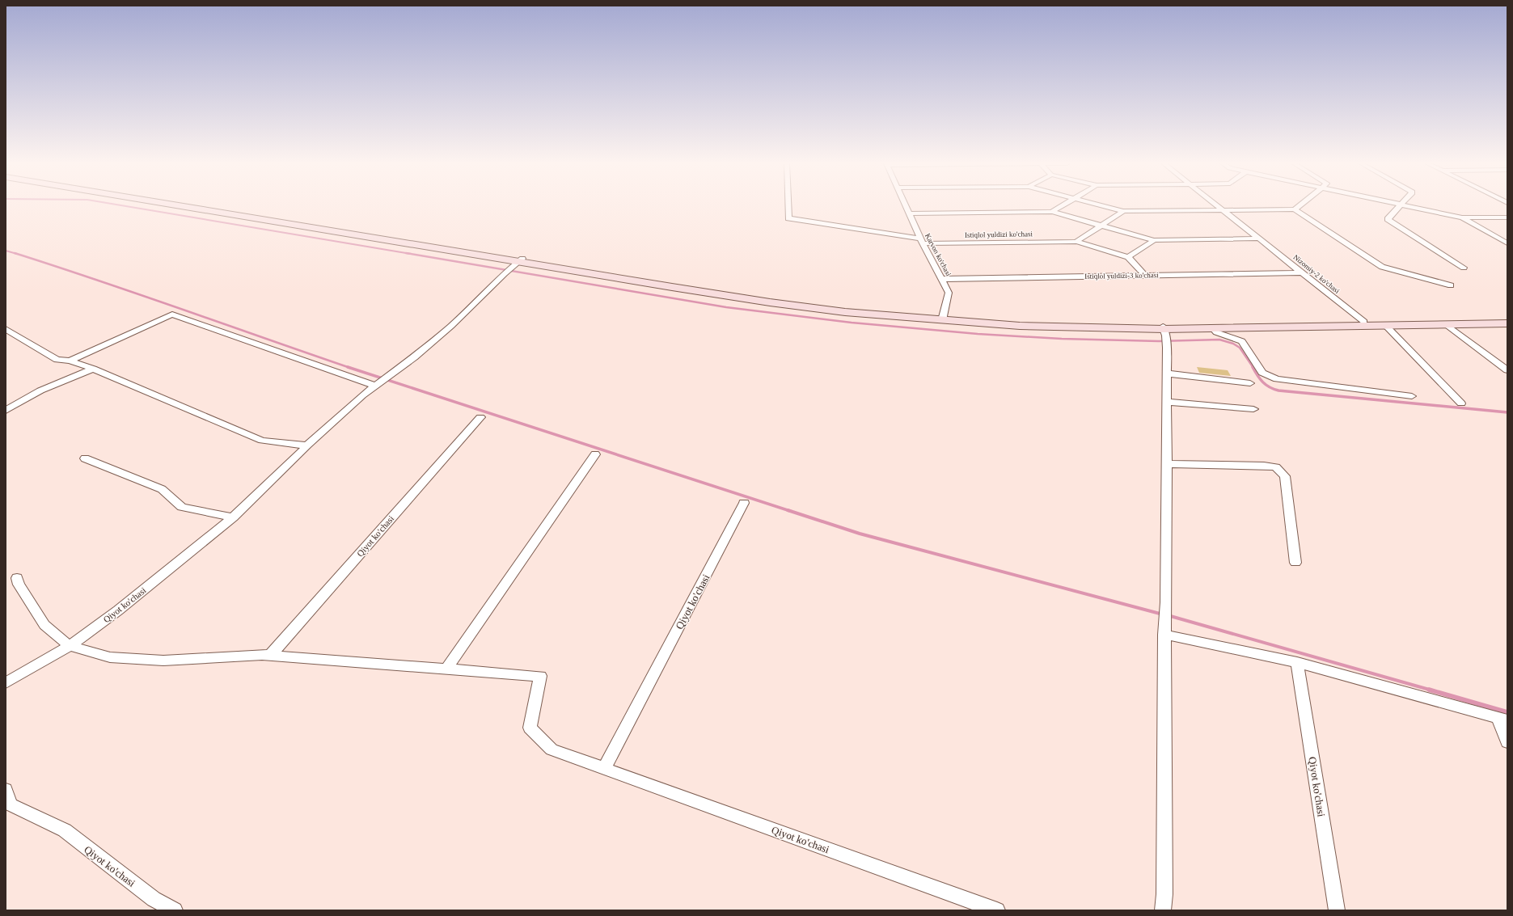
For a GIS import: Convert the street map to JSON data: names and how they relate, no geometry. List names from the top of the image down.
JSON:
{
  "streets": {
    "street": [
      "Istiqlol yuldizi ko'chasi",
      "Karvon ko'chasi",
      "Nizomiy-2 ko'chasi",
      "Istiqlol yuldizi-3 ko'chasi",
      "Qiyot ko'chasi"
    ]
  },
  "crossings": [
    ["Istiqlol yuldizi ko'chasi", "Karvon ko'chasi"],
    ["Karvon ko'chasi", "Istiqlol yuldizi-3 ko'chasi"],
    ["Nizomiy-2 ko'chasi", "Istiqlol yuldizi-3 ko'chasi"]
  ]
}
